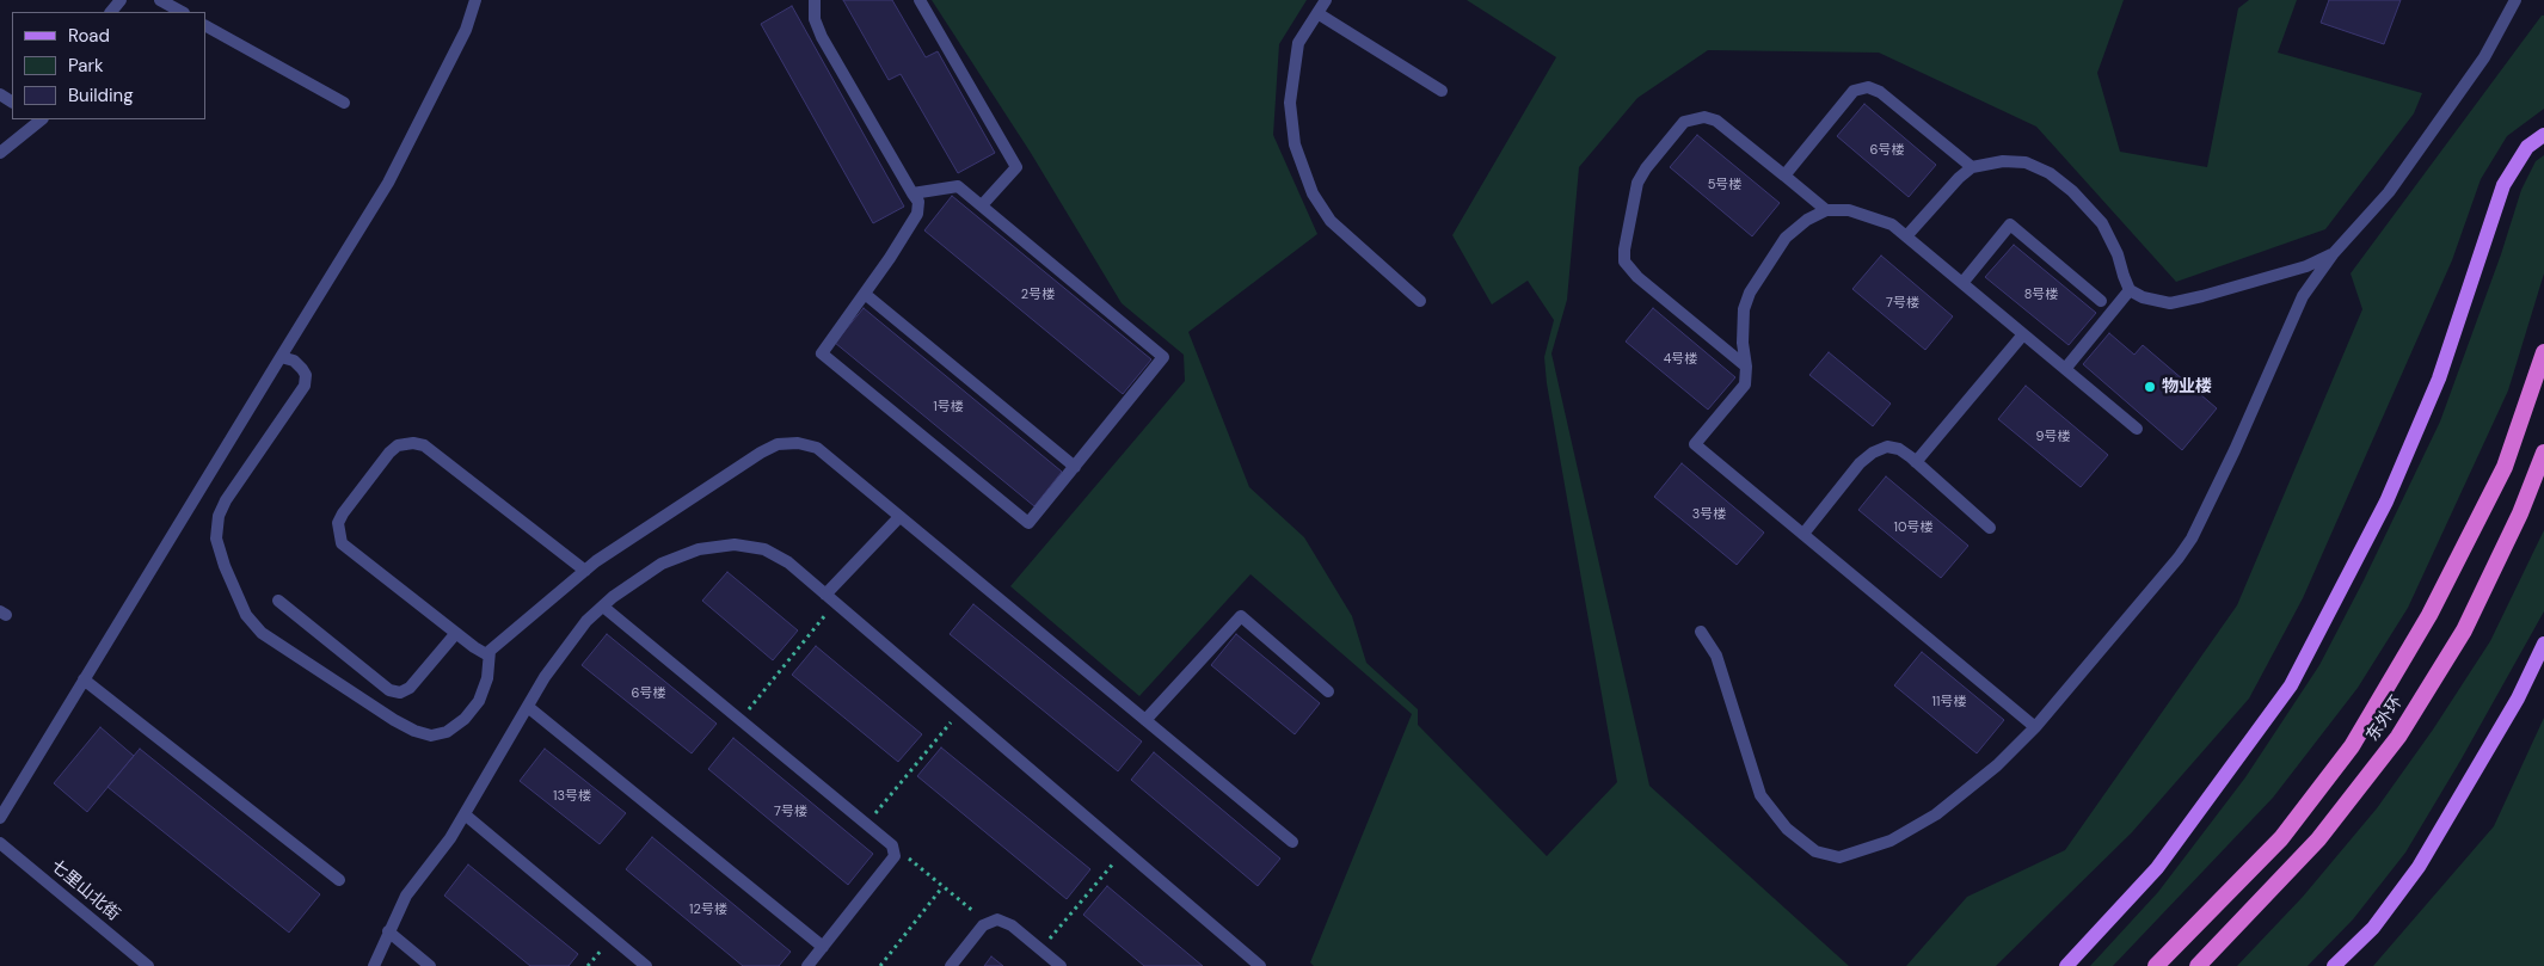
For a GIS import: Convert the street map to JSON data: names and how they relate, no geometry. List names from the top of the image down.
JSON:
{
  "streets": {
    "highway": ["东外环"],
    "street": ["七里山北街"]
  },
  "places": ["物业楼"],
  "house_numbers": [
    "6号楼",
    "5号楼",
    "2号楼",
    "8号楼",
    "7号楼",
    "4号楼",
    "1号楼",
    "9号楼",
    "3号楼",
    "10号楼",
    "6号楼",
    "11号楼",
    "13号楼",
    "7号楼",
    "12号楼"
  ],
  "legend": ["Road", "Park", "Building"]
}
